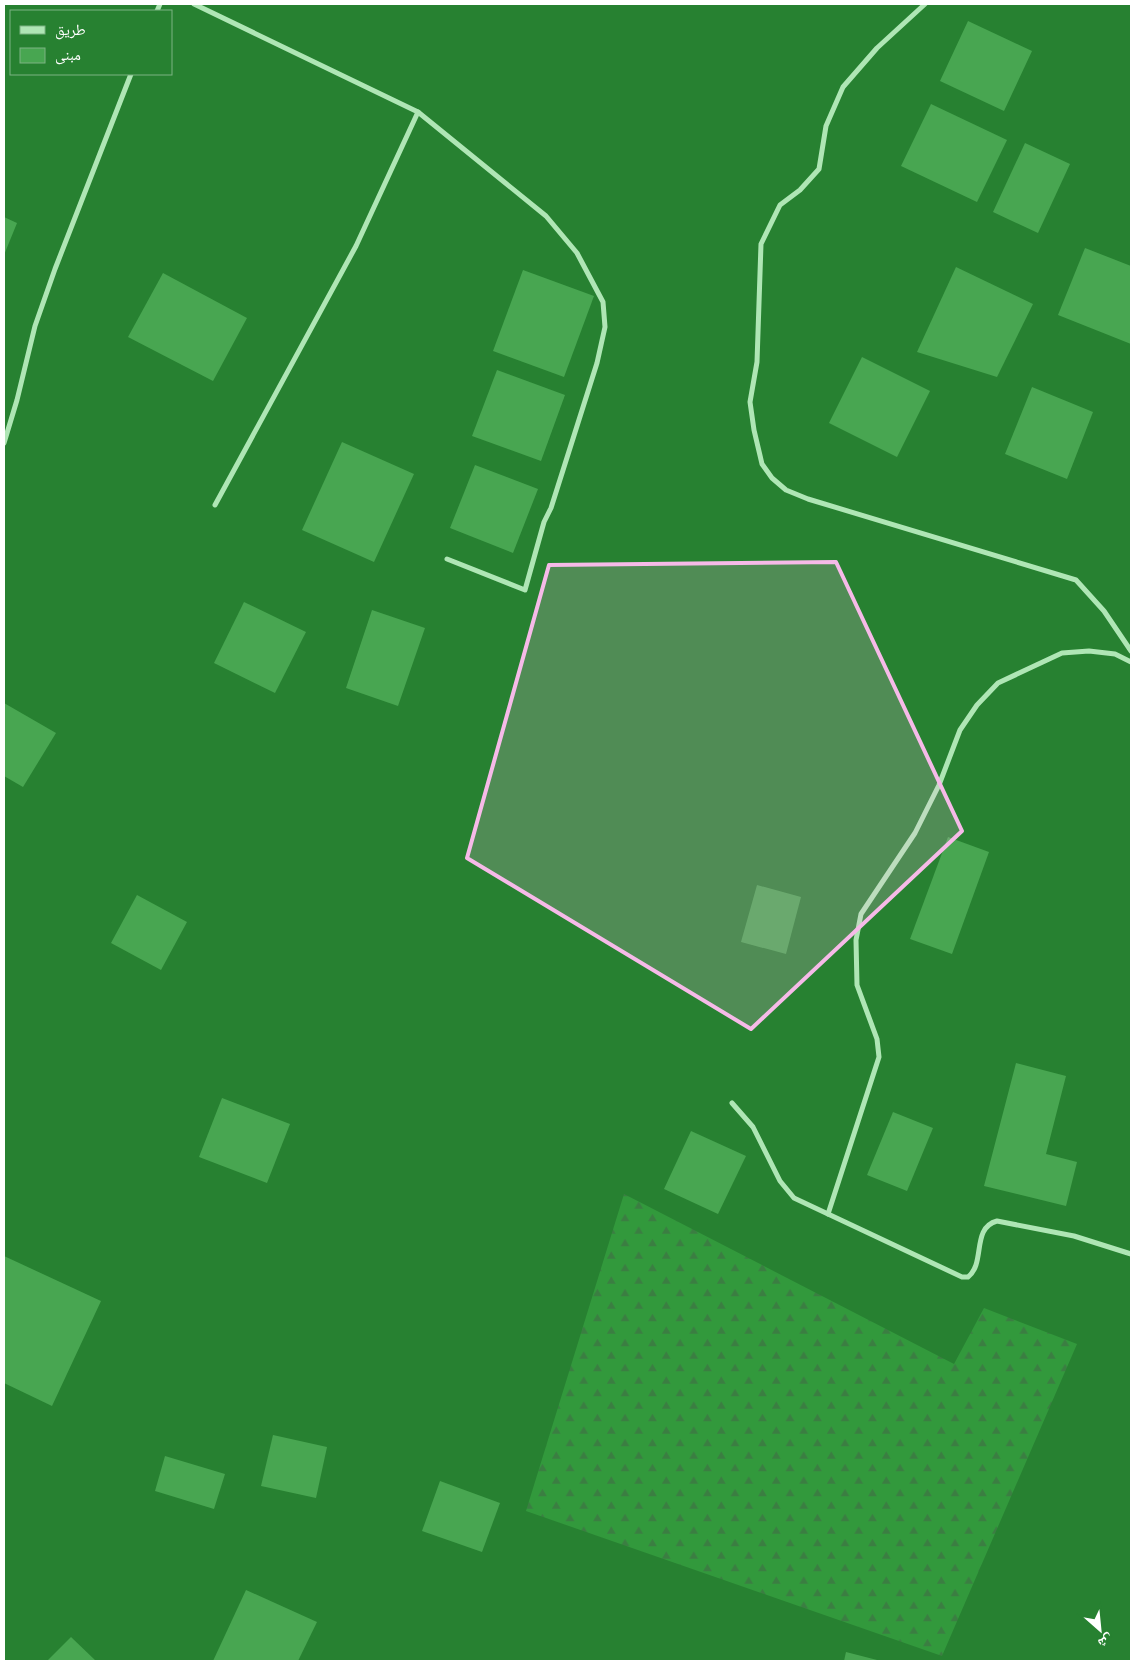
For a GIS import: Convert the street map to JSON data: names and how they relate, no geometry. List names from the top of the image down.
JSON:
{
  "legend": ["طريق", "مبنى"],
  "north": "bottom right"
}
